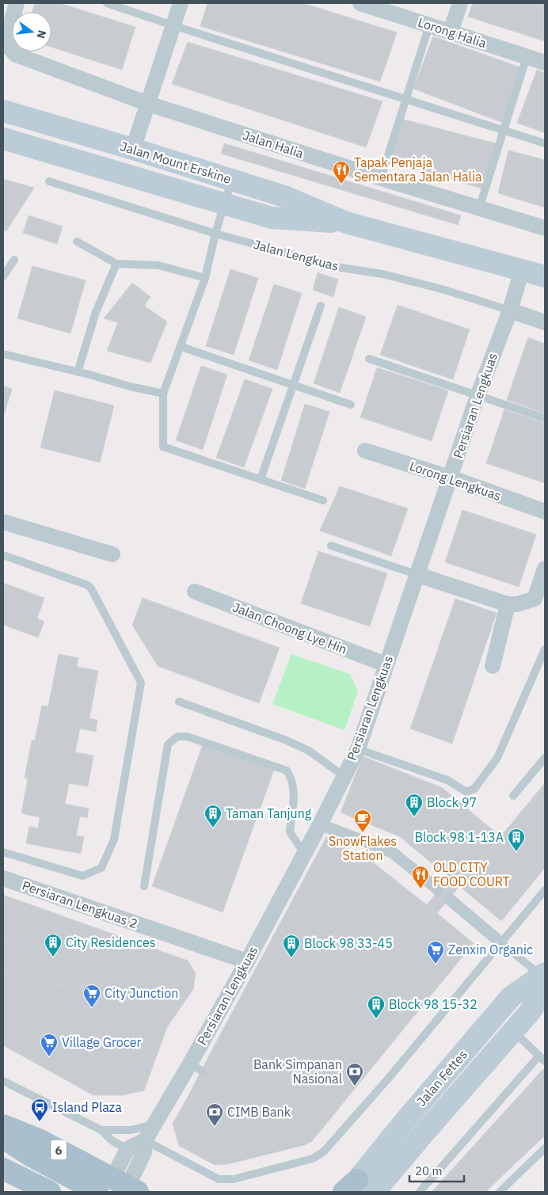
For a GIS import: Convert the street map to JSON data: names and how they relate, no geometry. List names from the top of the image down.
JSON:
{
  "streets": {
    "main road": ["Jalan Mount Erskine", "Jalan Fettes", "6"],
    "street": [
      "Lorong Halia",
      "Jalan Halia",
      "Jalan Lengkuas",
      "Persiaran Lengkuas",
      "Lorong Lengkuas",
      "Jalan Choong Lye Hin",
      "Persiaran Lengkuas 2"
    ]
  },
  "crossings": [
    ["Jalan Mount Erskine", "Persiaran Lengkuas"],
    ["Jalan Lengkuas", "Persiaran Lengkuas"],
    ["Persiaran Lengkuas", "Lorong Lengkuas"],
    ["Persiaran Lengkuas", "Jalan Choong Lye Hin"],
    ["Persiaran Lengkuas", "Persiaran Lengkuas 2"],
    ["Persiaran Lengkuas", "6"]
  ],
  "places": {
    "restaurant": ["Tapak Penjaja Sementara Jalan Halia", "OLD CITY FOOD COURT"],
    "building": [
      "Block 97",
      "Taman Tanjung",
      "Block 98 1-13A",
      "City Residences",
      "Block 98 33-45",
      "Block 98 15-32"
    ],
    "cafe": ["SnowFlakes Station"],
    "supermarket": ["Zenxin Organic", "City Junction", "Village Grocer"],
    "bank": ["Bank Simpanan Nasional", "CIMB Bank"],
    "bus stop": ["Island Plaza"]
  },
  "scale_bar": "20 m",
  "north": "right"
}
